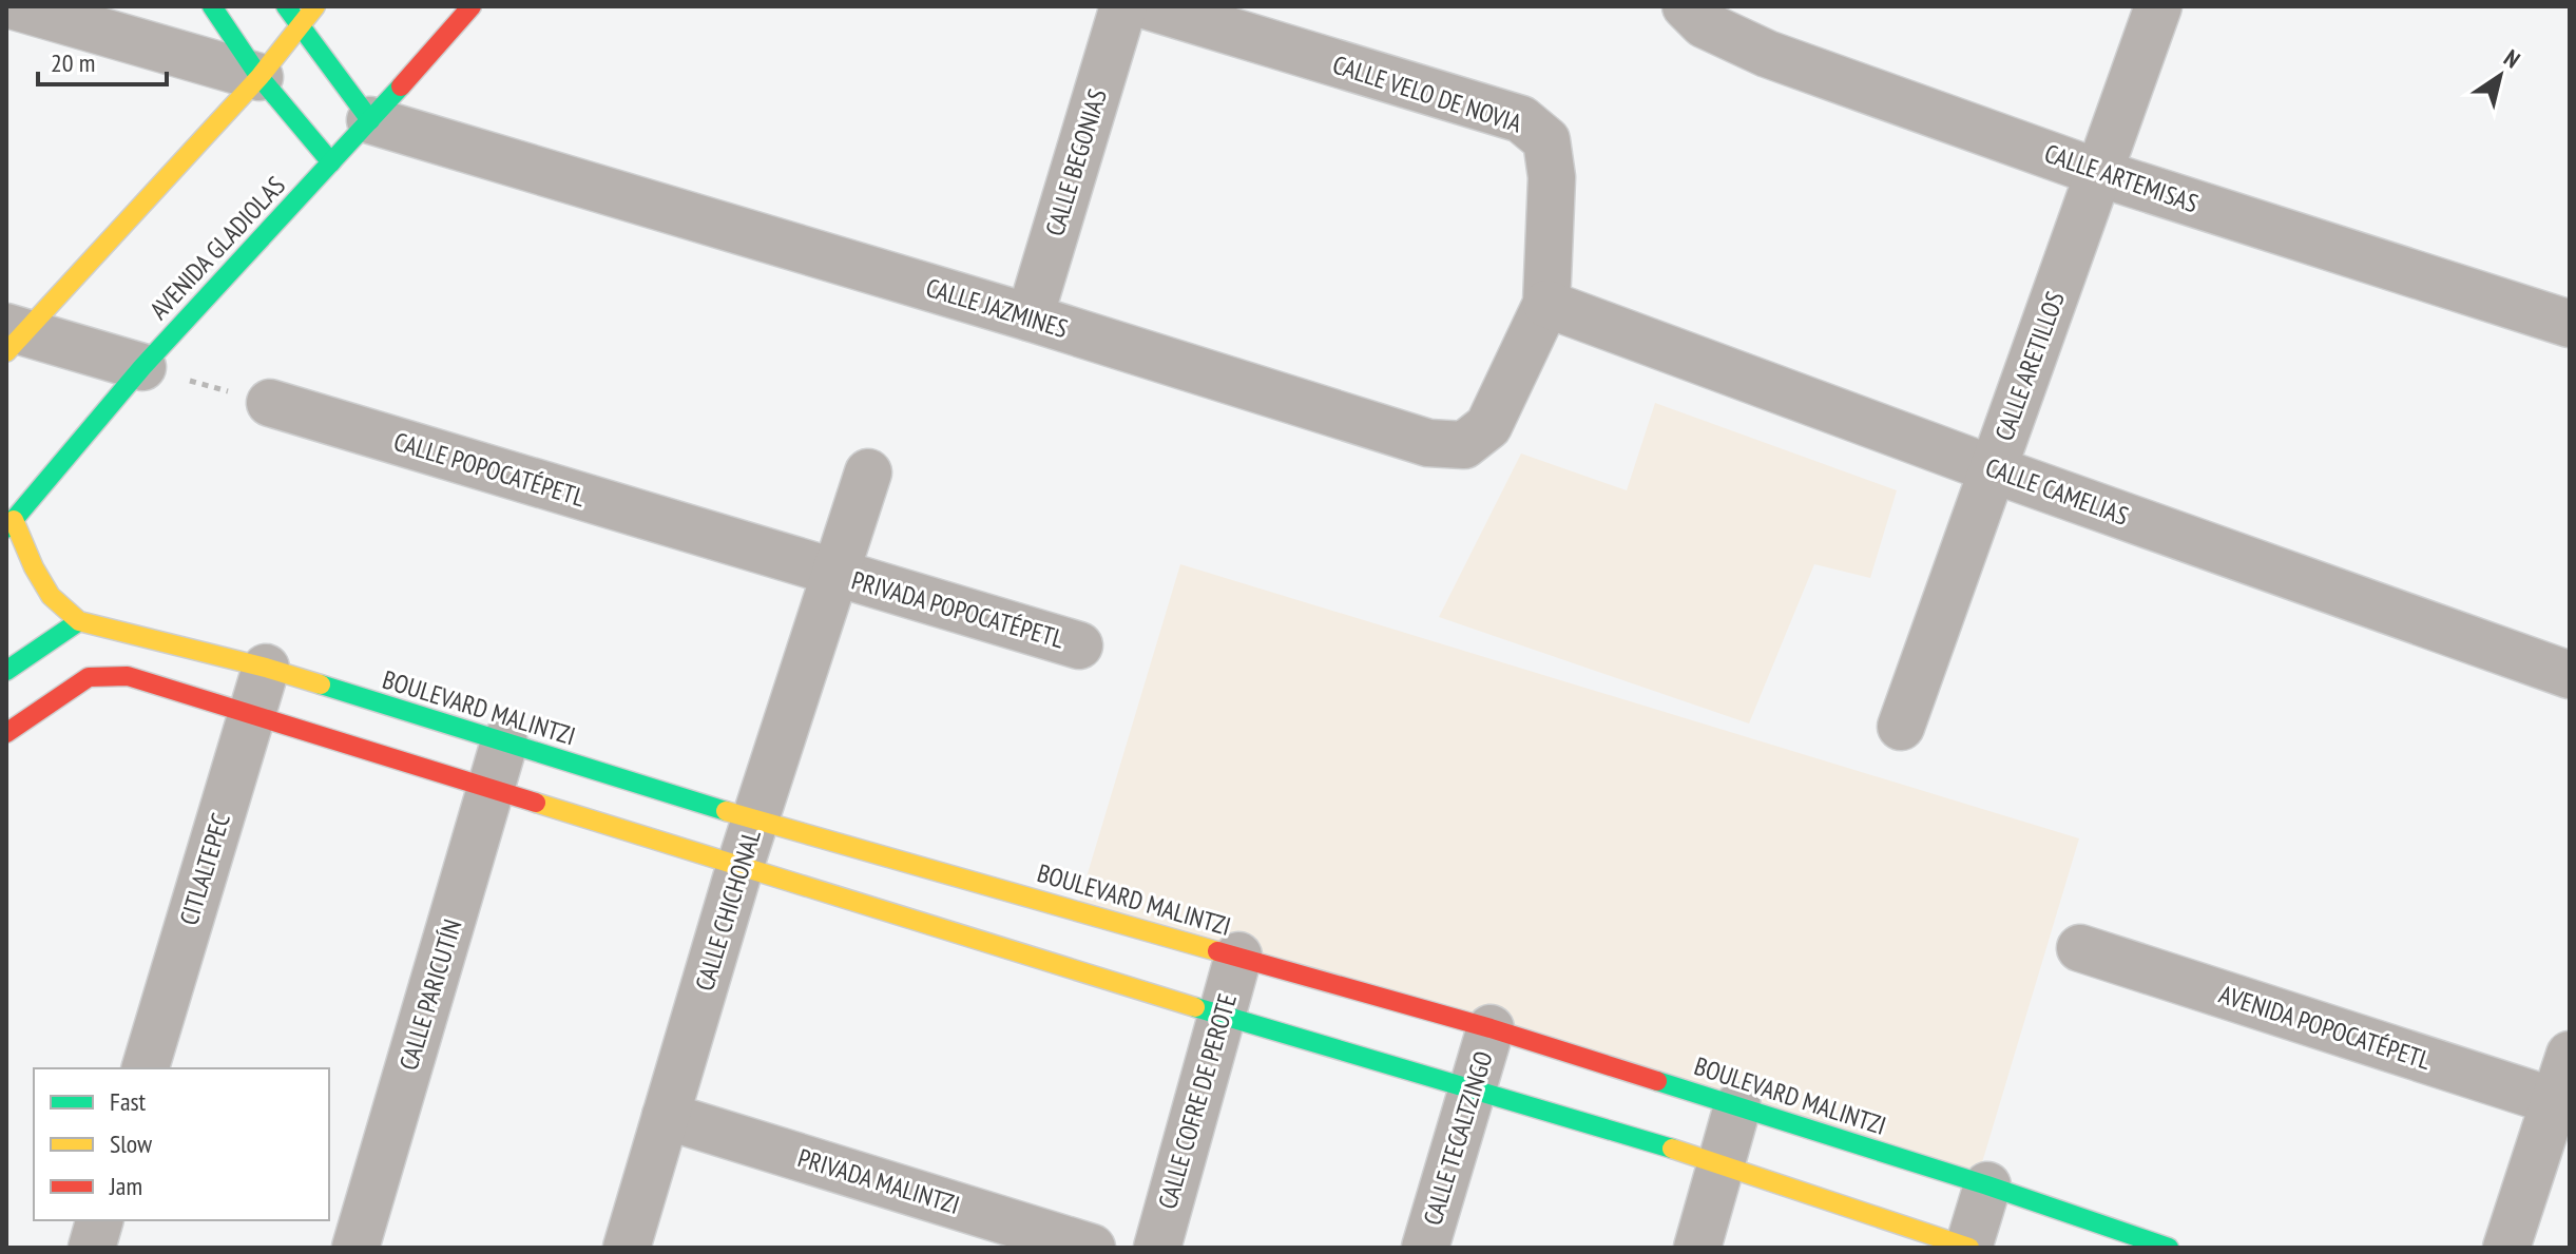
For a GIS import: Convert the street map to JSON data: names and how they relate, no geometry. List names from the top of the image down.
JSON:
{
  "streets": {
    "street": [
      "CALLE VELO DE NOVIA",
      "CALLE BEGONIAS",
      "CALLE ARTEMISAS",
      "AVENIDA GLADIOLAS",
      "CALLE JAZMINES",
      "CALLE ARETILLOS",
      "CALLE POPOCATÉPETL",
      "CALLE CAMELIAS",
      "PRIVADA POPOCATÉPETL",
      "BOULEVARD MALINTZI",
      "CITLALTEPEC",
      "CALLE CHICHONAL",
      "CALLE PARICUTÍN",
      "AVENIDA POPOCATÉPETL",
      "CALLE COFRE DE PEROTE",
      "CALLE TECALTZINGO",
      "PRIVADA MALINTZI"
    ]
  },
  "crossings": [
    ["CALLE VELO DE NOVIA", "CALLE JAZMINES"],
    ["CALLE VELO DE NOVIA", "CALLE CAMELIAS"],
    ["CALLE BEGONIAS", "CALLE JAZMINES"],
    ["CALLE ARTEMISAS", "CALLE ARETILLOS"],
    ["AVENIDA GLADIOLAS", "CALLE JAZMINES"],
    ["CALLE JAZMINES", "CALLE CAMELIAS"],
    ["CALLE ARETILLOS", "CALLE CAMELIAS"],
    ["CALLE POPOCATÉPETL", "PRIVADA POPOCATÉPETL"],
    ["CALLE POPOCATÉPETL", "CALLE CHICHONAL"],
    ["PRIVADA POPOCATÉPETL", "CALLE CHICHONAL"],
    ["BOULEVARD MALINTZI", "CITLALTEPEC"],
    ["BOULEVARD MALINTZI", "CALLE CHICHONAL"],
    ["BOULEVARD MALINTZI", "CALLE PARICUTÍN"],
    ["BOULEVARD MALINTZI", "CALLE COFRE DE PEROTE"],
    ["BOULEVARD MALINTZI", "CALLE TECALTZINGO"],
    ["CALLE CHICHONAL", "PRIVADA MALINTZI"]
  ],
  "legend": ["Fast", "Slow", "Jam"],
  "scale_bar": "20 m",
  "north": "top right"
}
